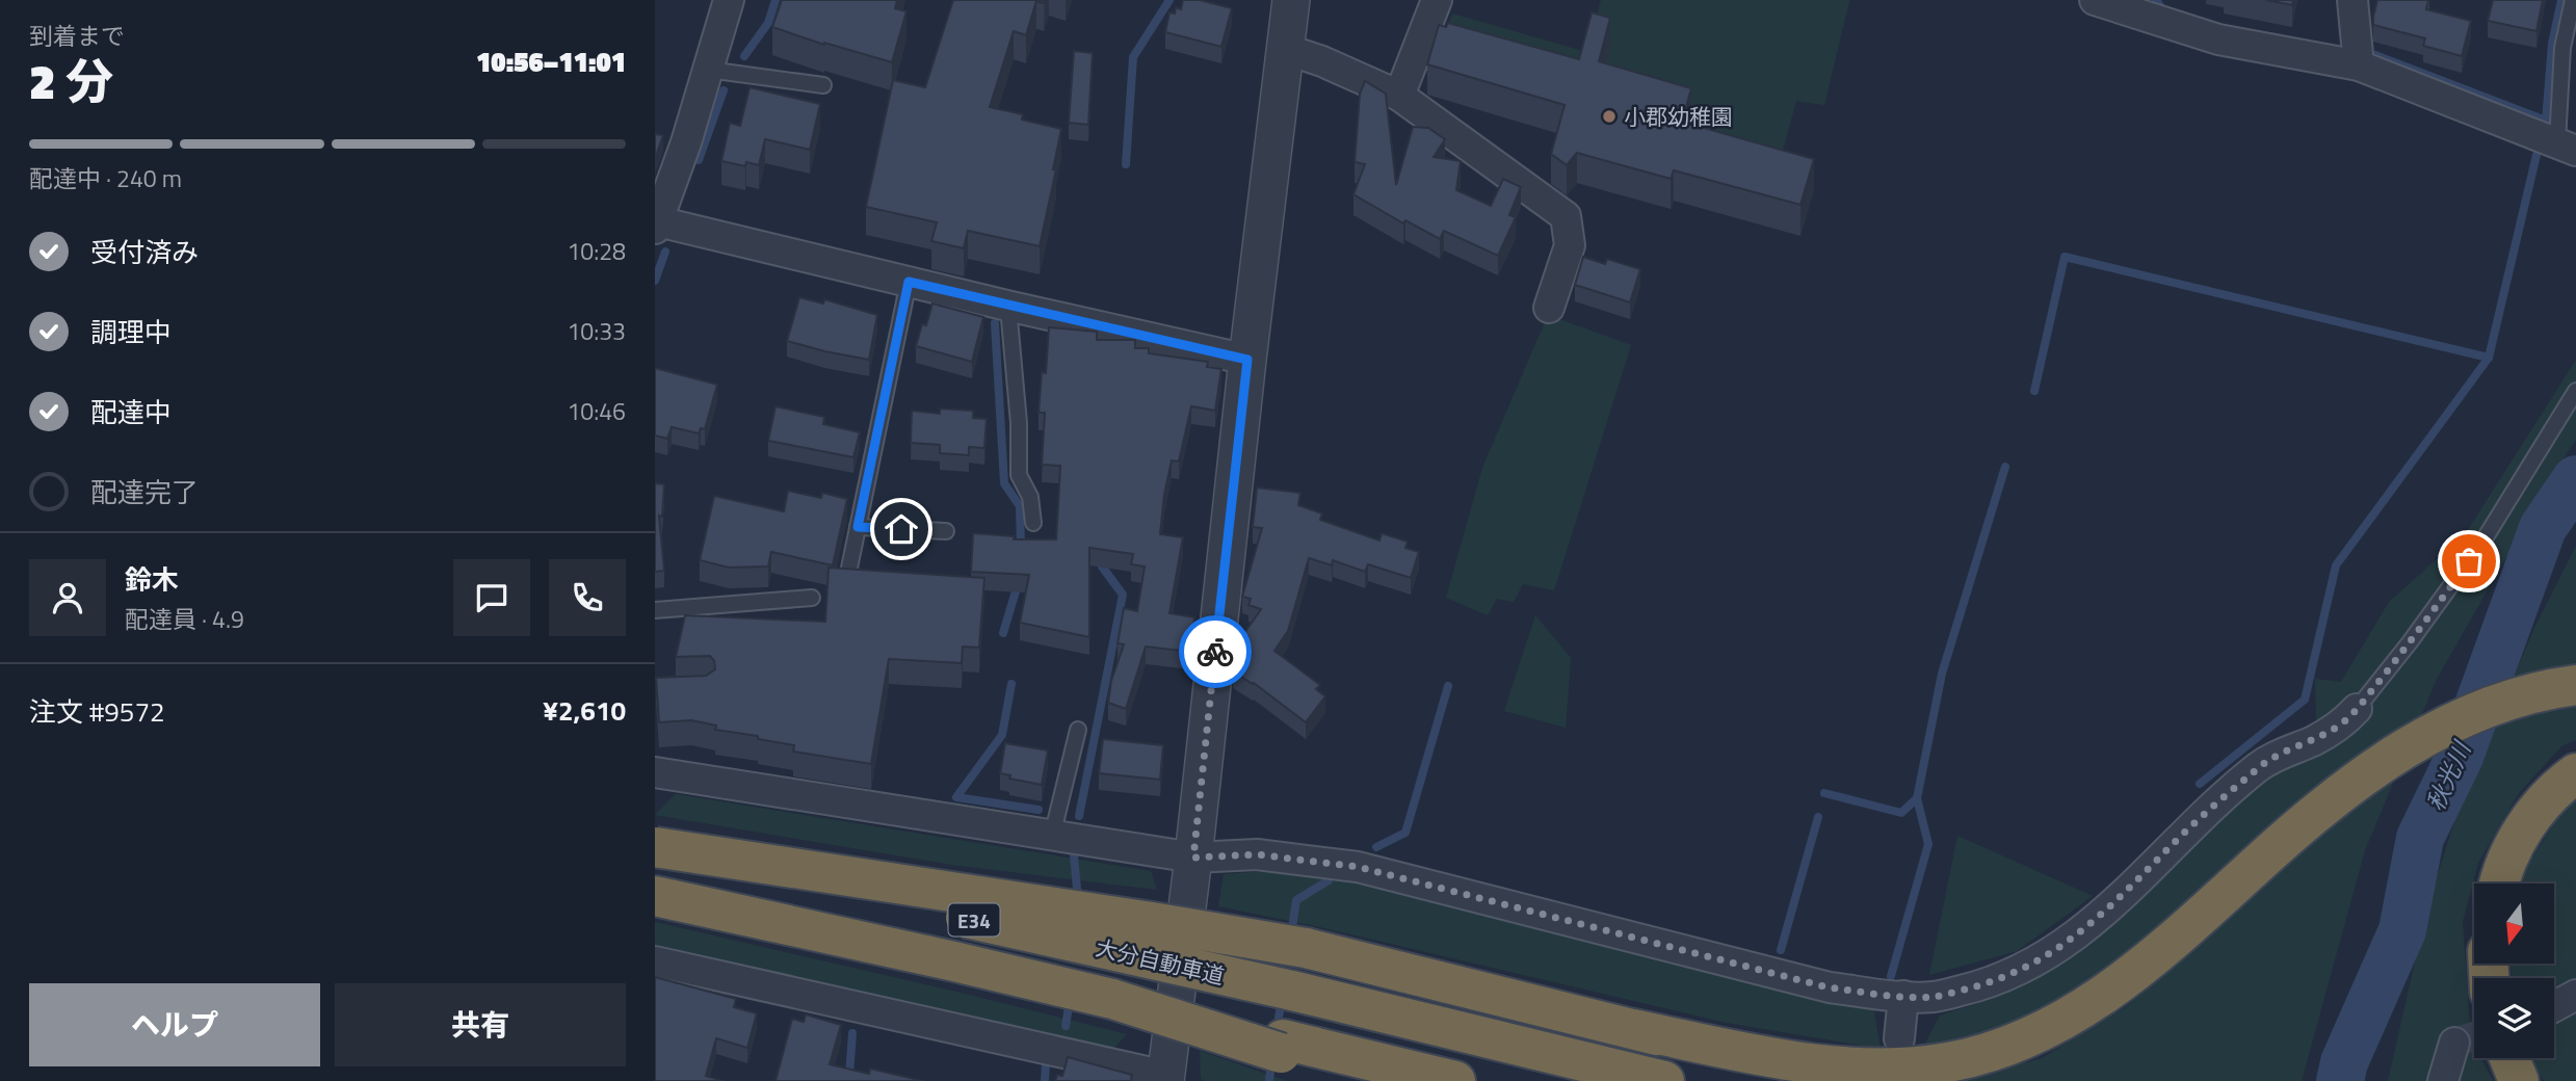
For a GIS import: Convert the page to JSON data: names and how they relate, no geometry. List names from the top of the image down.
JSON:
{
  "streets": {
    "highway": ["E34", "大分自動車道"]
  },
  "water": ["秋光川"],
  "places": ["小郡幼稚園"],
  "north": "bottom",
  "page": {
    "heading": ["2 分", "到着まで", "10:56–11:01"],
    "panel": [
      "鈴木",
      "配達員 · 4.9",
      "注文 #9572",
      "¥2,610"
    ],
    "bar": "配達中 · 240 m",
    "list": [
      ["受付済み", "10:28"],
      ["調理中", "10:33"],
      ["配達中", "10:46"],
      "配達完了"
    ],
    "buttons": ["ヘルプ", "共有"]
  }
}
